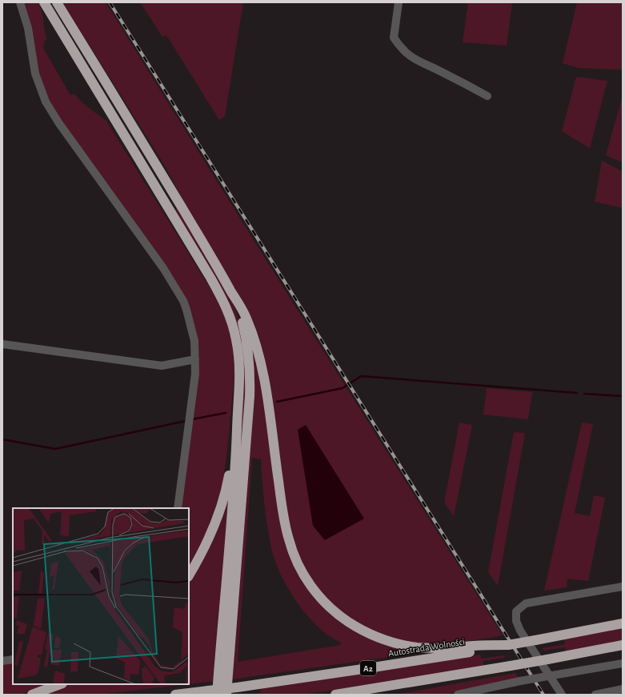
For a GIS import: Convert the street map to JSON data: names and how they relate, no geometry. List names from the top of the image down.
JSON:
{
  "streets": {
    "highway": ["Autostrada Wolności", "A2"]
  }
}
